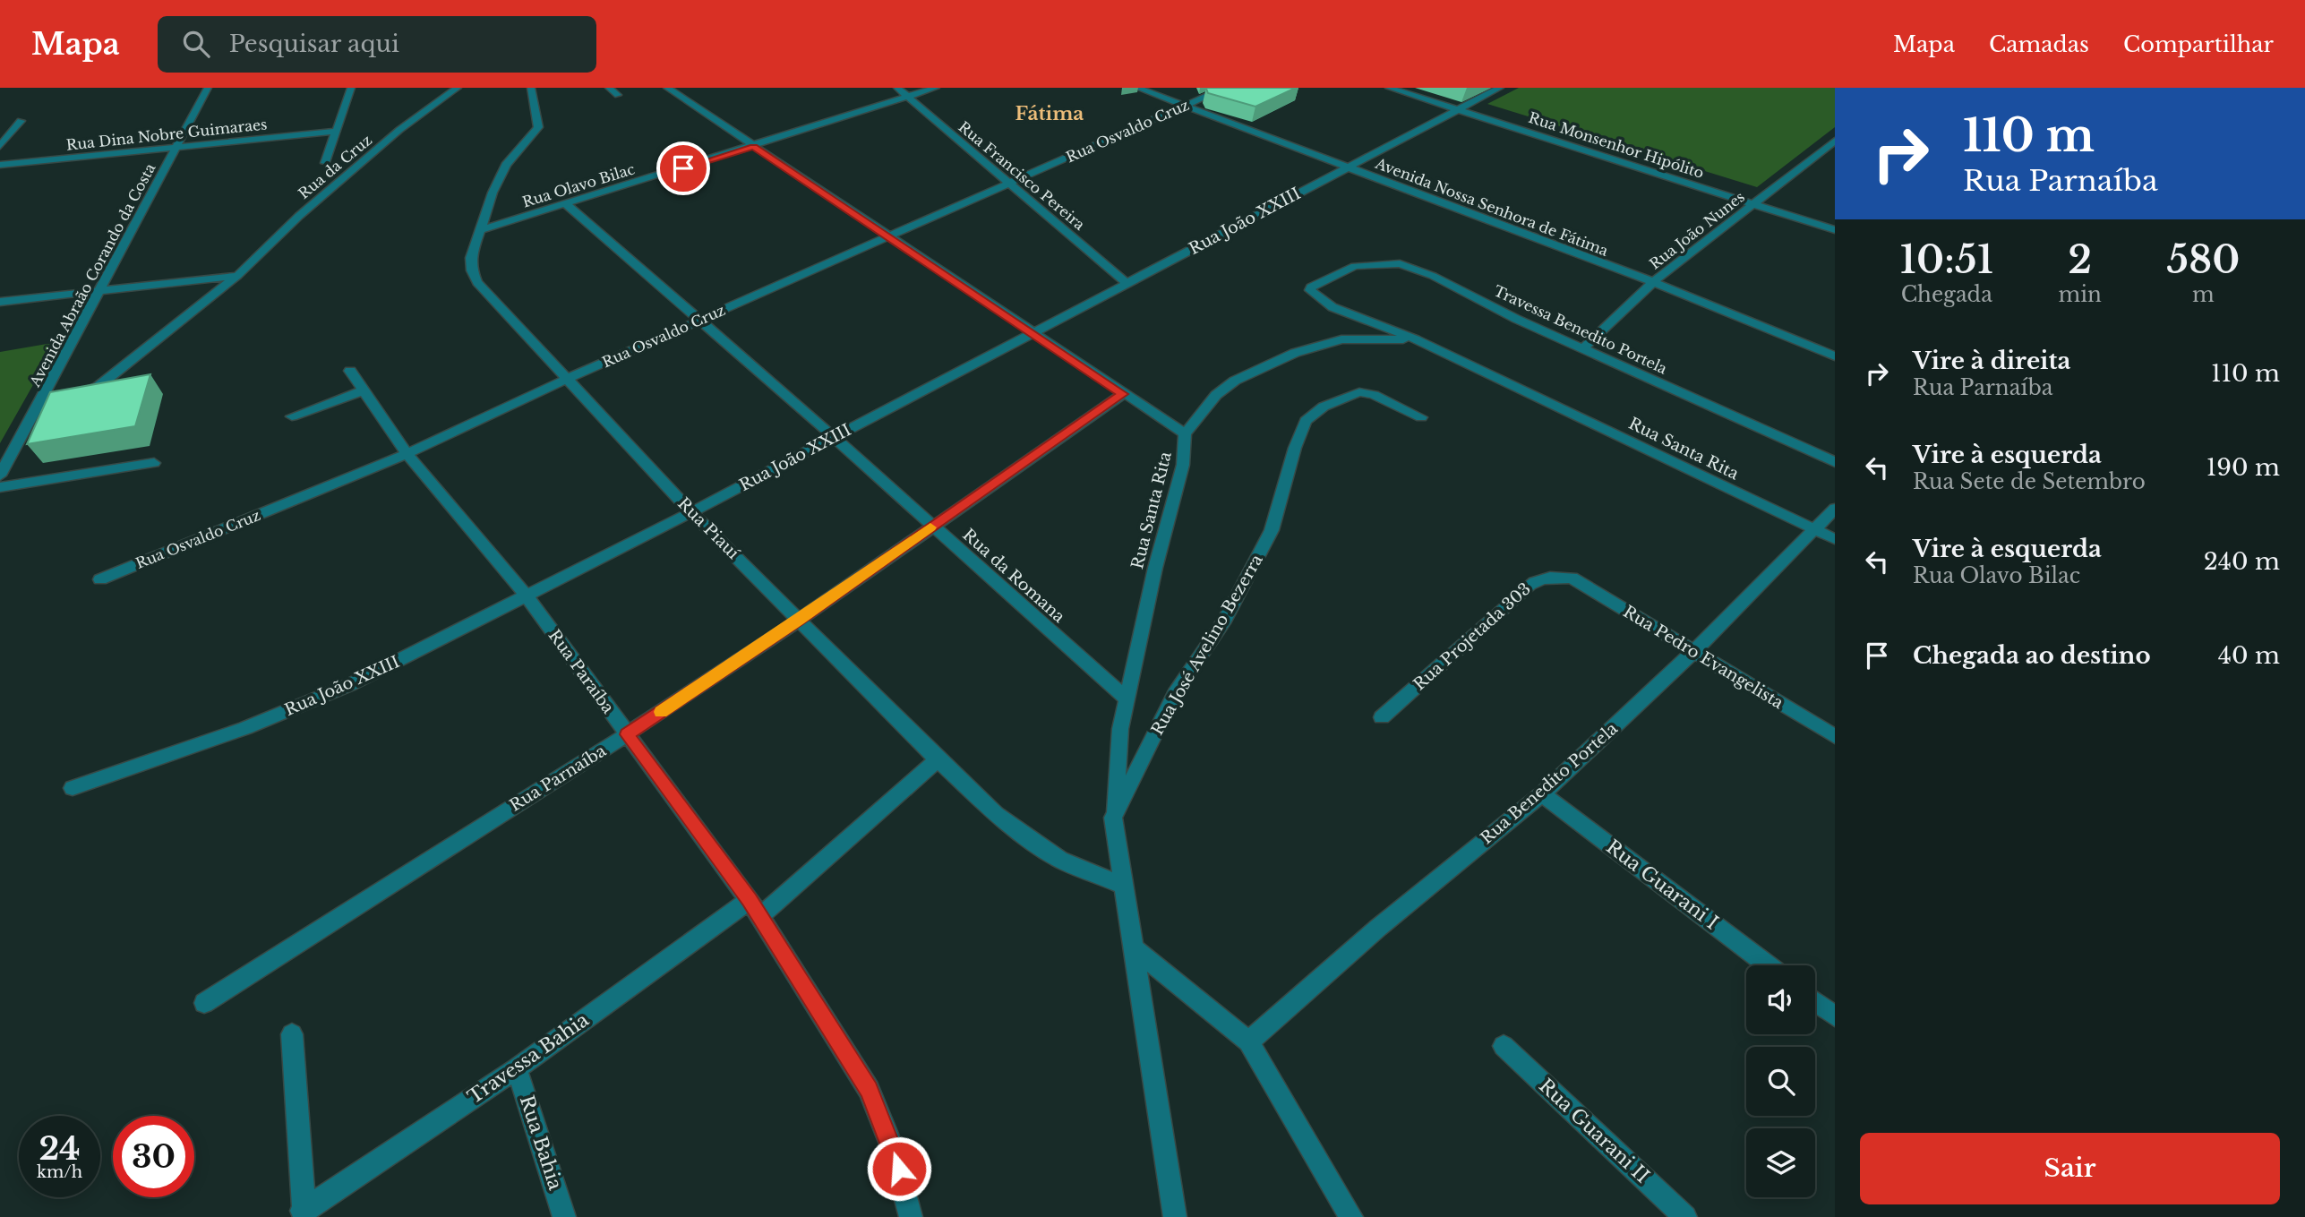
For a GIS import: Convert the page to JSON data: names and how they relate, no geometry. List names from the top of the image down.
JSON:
{
  "streets": {
    "street": [
      "Rua Osvaldo Cruz",
      "Rua Dina Nobre Guimaraes",
      "Rua Monsenhor Hipólito",
      "Rua da Cruz",
      "Rua Francisco Pereira",
      "Rua Olavo Bilac",
      "Avenida Nossa Senhora de Fátima",
      "Rua João XXIII",
      "Rua João Nunes",
      "Avenida Abraão Corando da Costa",
      "Travessa Benedito Portela",
      "Rua Santa Rita",
      "Rua Piauí",
      "Rua da Romana",
      "Rua Projetada 303",
      "Rua José Avelino Bezerra",
      "Rua Pedro Evangelista",
      "Rua Paraíba",
      "Rua Parnaíba",
      "Rua Benedito Portela",
      "Rua Guarani I",
      "Travessa Bahia",
      "Rua Guarani II",
      "Rua Bahia"
    ]
  },
  "crossings": [
    ["Rua Osvaldo Cruz", "Rua Francisco Pereira"],
    ["Rua Osvaldo Cruz", "Avenida Nossa Senhora de Fátima"],
    ["Rua Osvaldo Cruz", "Rua Piauí"],
    ["Rua Osvaldo Cruz", "Rua da Romana"],
    ["Rua Osvaldo Cruz", "Rua Paraíba"],
    ["Rua Dina Nobre Guimaraes", "Avenida Abraão Corando da Costa"],
    ["Rua Monsenhor Hipólito", "Rua João XXIII"],
    ["Rua Monsenhor Hipólito", "Rua João Nunes"],
    ["Rua da Cruz", "Avenida Abraão Corando da Costa"],
    ["Rua Francisco Pereira", "Rua Olavo Bilac"],
    ["Rua Francisco Pereira", "Rua João XXIII"],
    ["Rua Olavo Bilac", "Rua Piauí"],
    ["Rua Olavo Bilac", "Rua da Romana"],
    ["Avenida Nossa Senhora de Fátima", "Rua João XXIII"],
    ["Avenida Nossa Senhora de Fátima", "Rua João Nunes"],
    ["Rua João XXIII", "Rua Piauí"],
    ["Rua João XXIII", "Rua da Romana"],
    ["Rua João XXIII", "Rua Paraíba"],
    ["Rua João Nunes", "Travessa Benedito Portela"],
    ["Travessa Benedito Portela", "Rua Santa Rita"],
    ["Rua Santa Rita", "Rua da Romana"],
    ["Rua Santa Rita", "Rua José Avelino Bezerra"],
    ["Rua Santa Rita", "Rua Benedito Portela"],
    ["Rua Piauí", "Rua Parnaíba"],
    ["Rua Piauí", "Travessa Bahia"],
    ["Rua da Romana", "Rua Parnaíba"],
    ["Rua Projetada 303", "Rua Pedro Evangelista"],
    ["Rua Pedro Evangelista", "Rua Benedito Portela"],
    ["Rua Paraíba", "Rua Parnaíba"],
    ["Rua Paraíba", "Travessa Bahia"],
    ["Rua Benedito Portela", "Rua Guarani I"],
    ["Travessa Bahia", "Rua Bahia"]
  ],
  "districts": ["Fátima"],
  "page": {
    "header": "Mapa",
    "search": "Pesquisar aqui",
    "nav": ["Mapa", "Camadas", "Compartilhar"],
    "turn": ["110 m", "Rua Parnaíba"],
    "eta": [
      "10:51",
      "Chegada",
      "2",
      "min",
      "580",
      "m"
    ],
    "list": [
      {
        "name": "Vire à direita",
        "note": "Rua Parnaíba",
        "value": "110 m"
      },
      {
        "name": "Vire à esquerda",
        "note": "Rua Sete de Setembro",
        "value": "190 m"
      },
      {
        "name": "Vire à esquerda",
        "note": "Rua Olavo Bilac",
        "value": "240 m"
      },
      {
        "name": "Chegada ao destino",
        "value": "40 m"
      }
    ],
    "speed": "24 km/h",
    "limit": "30",
    "buttons": "Sair"
  }
}
